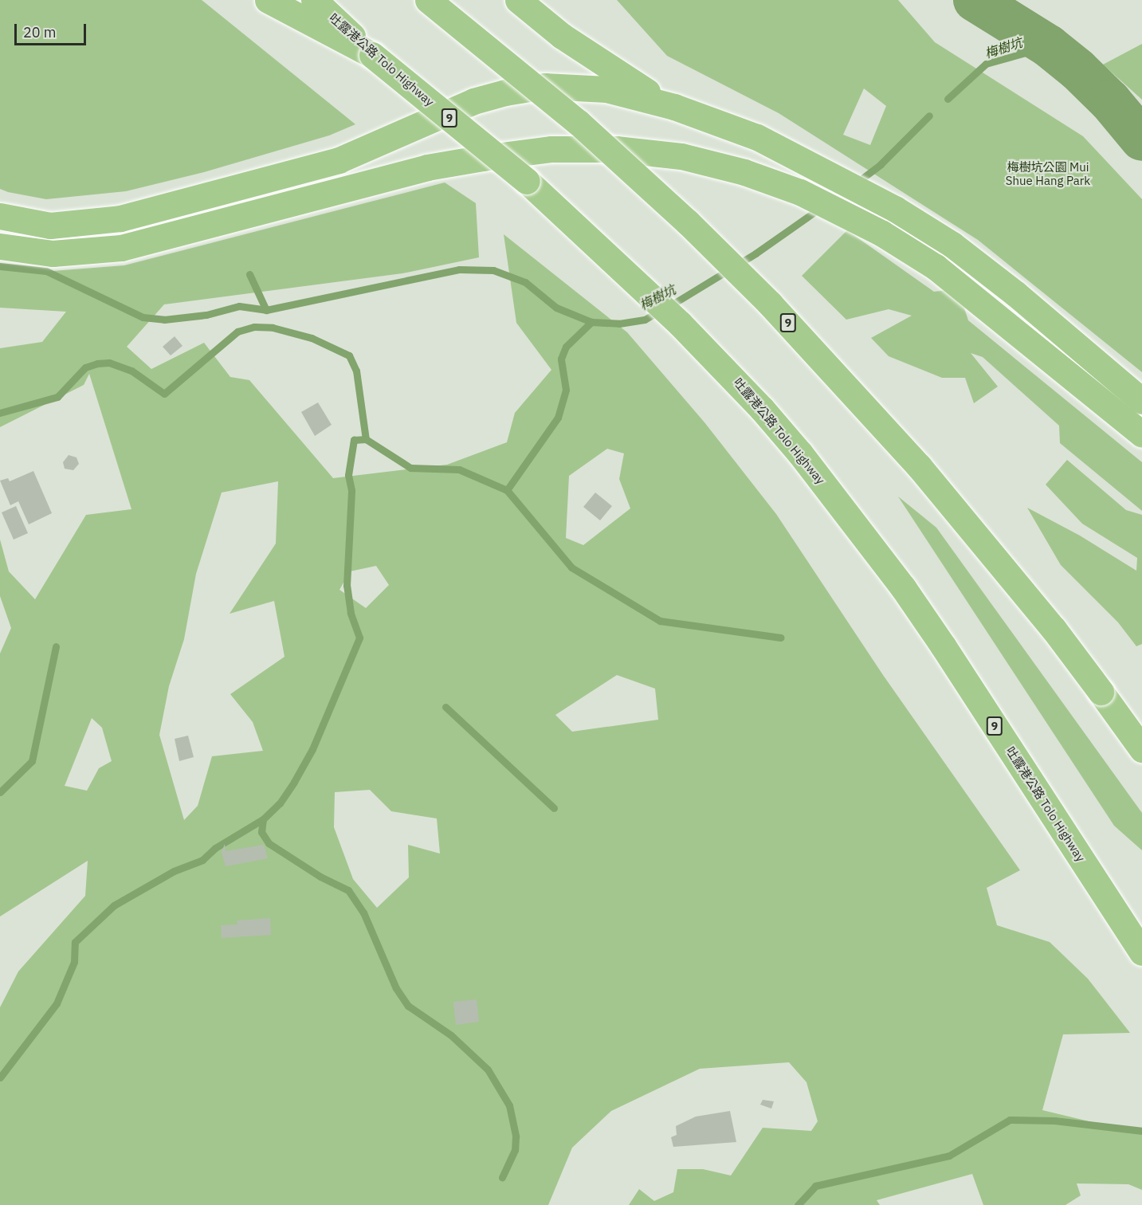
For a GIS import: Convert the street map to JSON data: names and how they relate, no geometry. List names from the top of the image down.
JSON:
{
  "streets": {
    "highway": ["吐露港公路 Tolo Highway", "9"]
  },
  "water": ["梅樹坑"],
  "parks": ["梅樹坑公園 Mui Shue Hang Park"],
  "scale_bar": "20 m"
}
